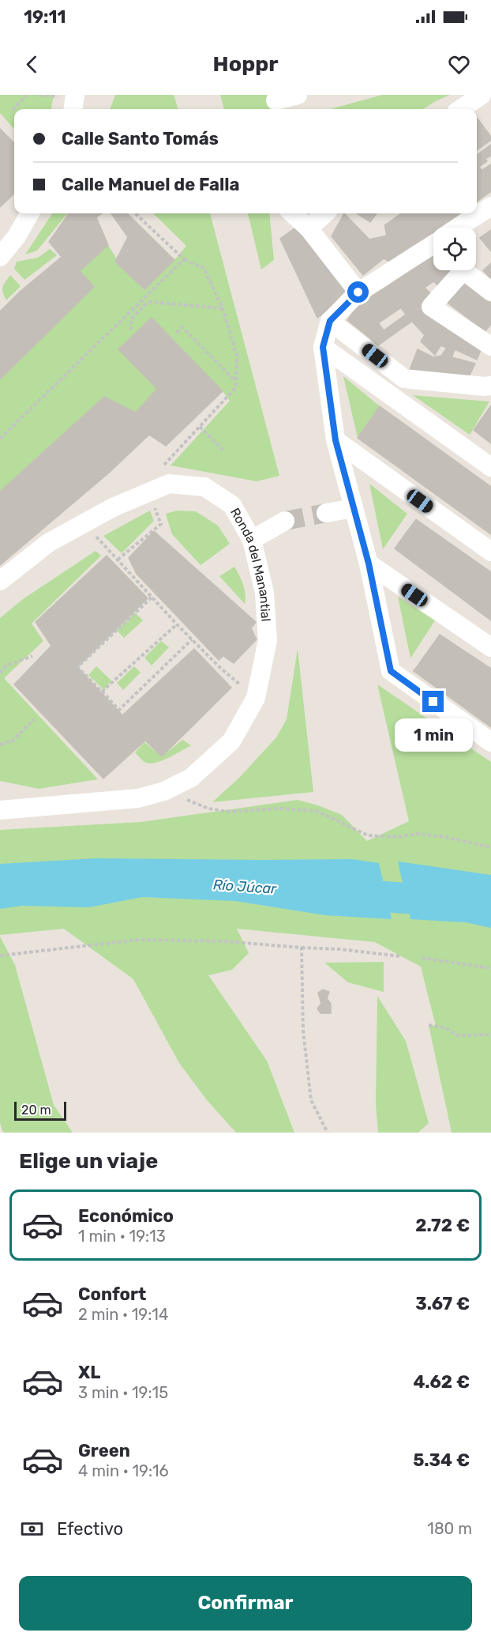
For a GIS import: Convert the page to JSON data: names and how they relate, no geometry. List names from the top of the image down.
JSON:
{
  "streets": {
    "street": ["Ronda del Manantial"]
  },
  "water": ["Río Júcar"],
  "scale_bar": "20 m",
  "page": {
    "status": "19:11",
    "header": "Hoppr",
    "banner": ["Calle Santo Tomás", "Calle Manuel de Falla"],
    "bubble": "1 min",
    "scale": "20 m",
    "heading": "Elige un viaje",
    "list": [
      {
        "name": "Económico",
        "note": "1 min · 19:13",
        "value": "2.72 €"
      },
      {
        "name": "Confort",
        "note": "2 min · 19:14",
        "value": "3.67 €"
      },
      {
        "name": "XL",
        "note": "3 min · 19:15",
        "value": "4.62 €"
      },
      {
        "name": "Green",
        "note": "4 min · 19:16",
        "value": "5.34 €"
      }
    ],
    "pay": ["Efectivo", "180 m"],
    "buttons": "Confirmar"
  }
}
